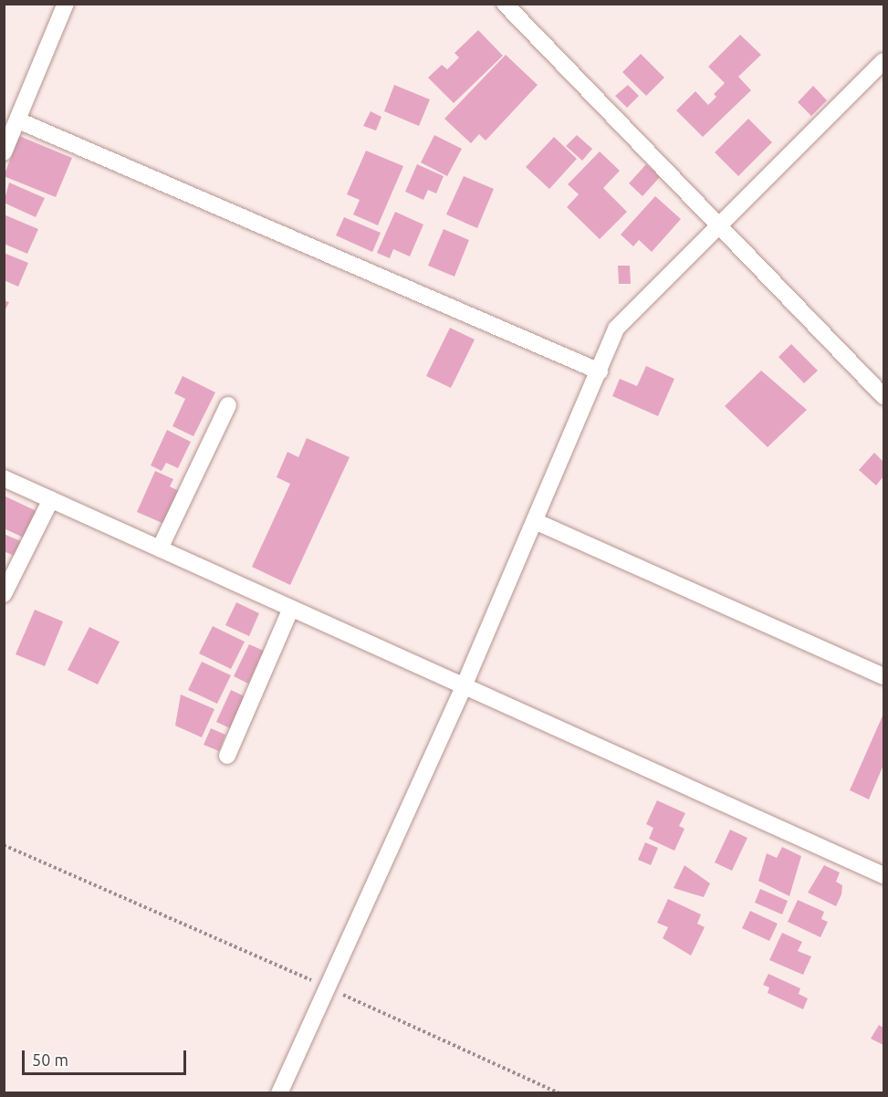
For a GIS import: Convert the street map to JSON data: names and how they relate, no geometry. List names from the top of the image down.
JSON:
{
  "scale_bar": "50 m"
}
